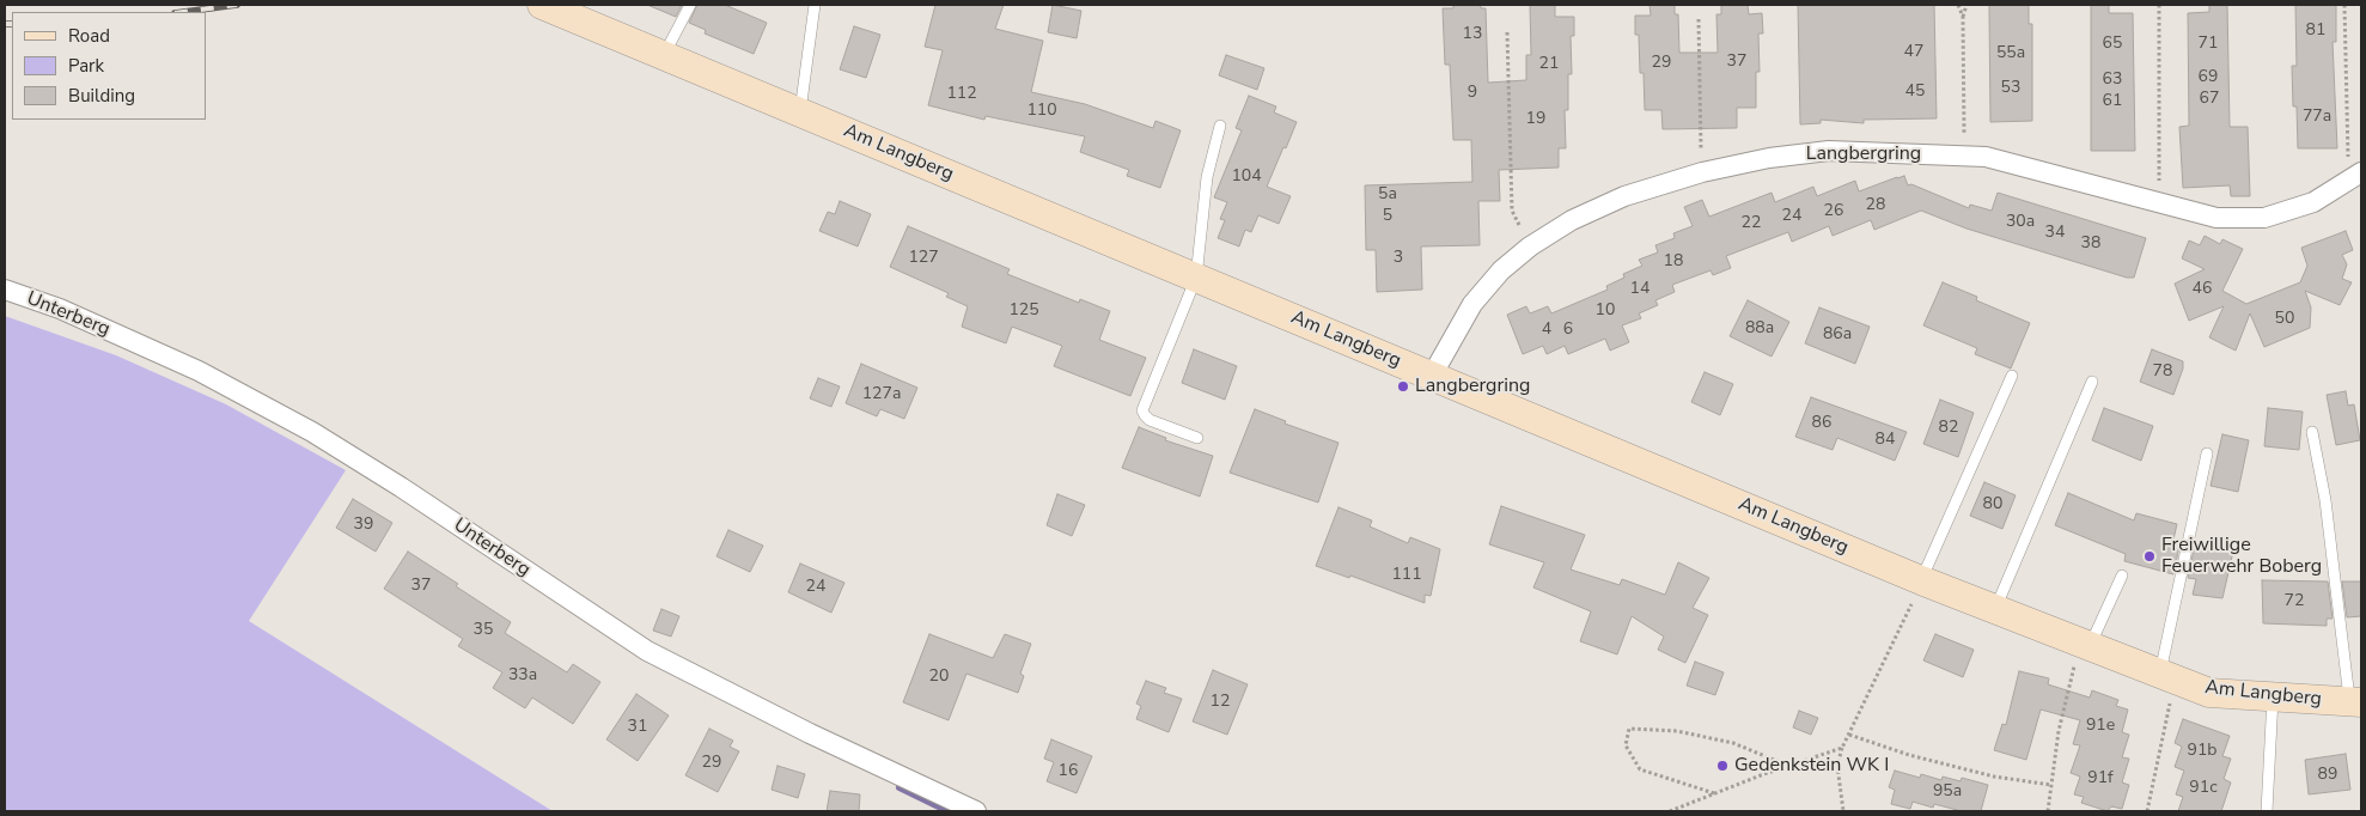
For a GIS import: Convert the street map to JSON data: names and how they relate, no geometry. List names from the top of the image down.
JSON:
{
  "streets": {
    "street": ["Am Langberg", "Langbergring", "Unterberg"]
  },
  "crossings": [
    ["Am Langberg", "Langbergring"]
  ],
  "places": ["Langbergring", "Freiwillige Feuerwehr Boberg", "Gedenkstein WK I"],
  "house_numbers": [
    "81",
    "13",
    "65",
    "71",
    "47",
    "55a",
    "37",
    "29",
    "21",
    "69",
    "63",
    "53",
    "45",
    "9",
    "112",
    "67",
    "61",
    "110",
    "77a",
    "19",
    "104",
    "5a",
    "28",
    "26",
    "5",
    "24",
    "30a",
    "22",
    "34",
    "38",
    "127",
    "3",
    "18",
    "14",
    "46",
    "125",
    "10",
    "50",
    "88a",
    "4",
    "6",
    "86a",
    "78",
    "127a",
    "86",
    "82",
    "84",
    "80",
    "39",
    "111",
    "37",
    "24",
    "72",
    "35",
    "33a",
    "20",
    "12",
    "91e",
    "31",
    "91b",
    "29",
    "16",
    "89",
    "91f",
    "91c",
    "95a"
  ],
  "legend": ["Road", "Park", "Building"]
}
